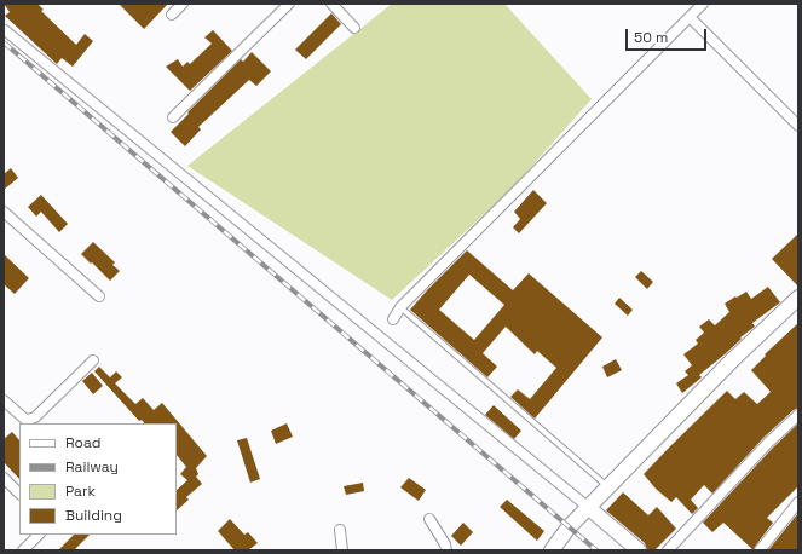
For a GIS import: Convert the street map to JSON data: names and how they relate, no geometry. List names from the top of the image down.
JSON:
{
  "legend": [
    "Road",
    "Railway",
    "Park",
    "Building"
  ],
  "scale_bar": "50 m"
}
